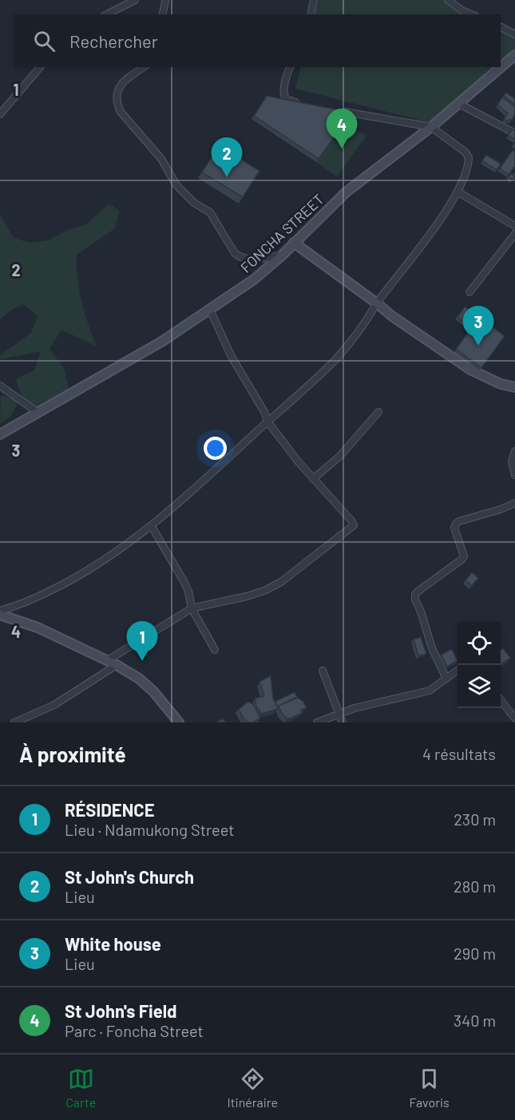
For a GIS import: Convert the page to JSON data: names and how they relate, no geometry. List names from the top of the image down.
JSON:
{
  "streets": {
    "main road": ["FONCHA STREET"]
  },
  "page": {
    "search": "Rechercher",
    "pins": [
      "4",
      "2",
      "3",
      "1"
    ],
    "heading": ["À proximité", "4 résultats"],
    "list": [
      {
        "mark": "1",
        "name": "RÉSIDENCE",
        "note": "Lieu · Ndamukong Street",
        "value": "230 m"
      },
      {
        "mark": "2",
        "name": "St John's Church",
        "note": "Lieu",
        "value": "280 m"
      },
      {
        "mark": "3",
        "name": "White house",
        "note": "Lieu",
        "value": "290 m"
      },
      {
        "mark": "4",
        "name": "St John's Field",
        "note": "Parc · Foncha Street",
        "value": "340 m"
      }
    ],
    "nav": ["Carte", "Itinéraire", "Favoris"]
  },
  "grid": {
    "rows": [
      "1",
      "2",
      "3",
      "4"
    ]
  }
}
